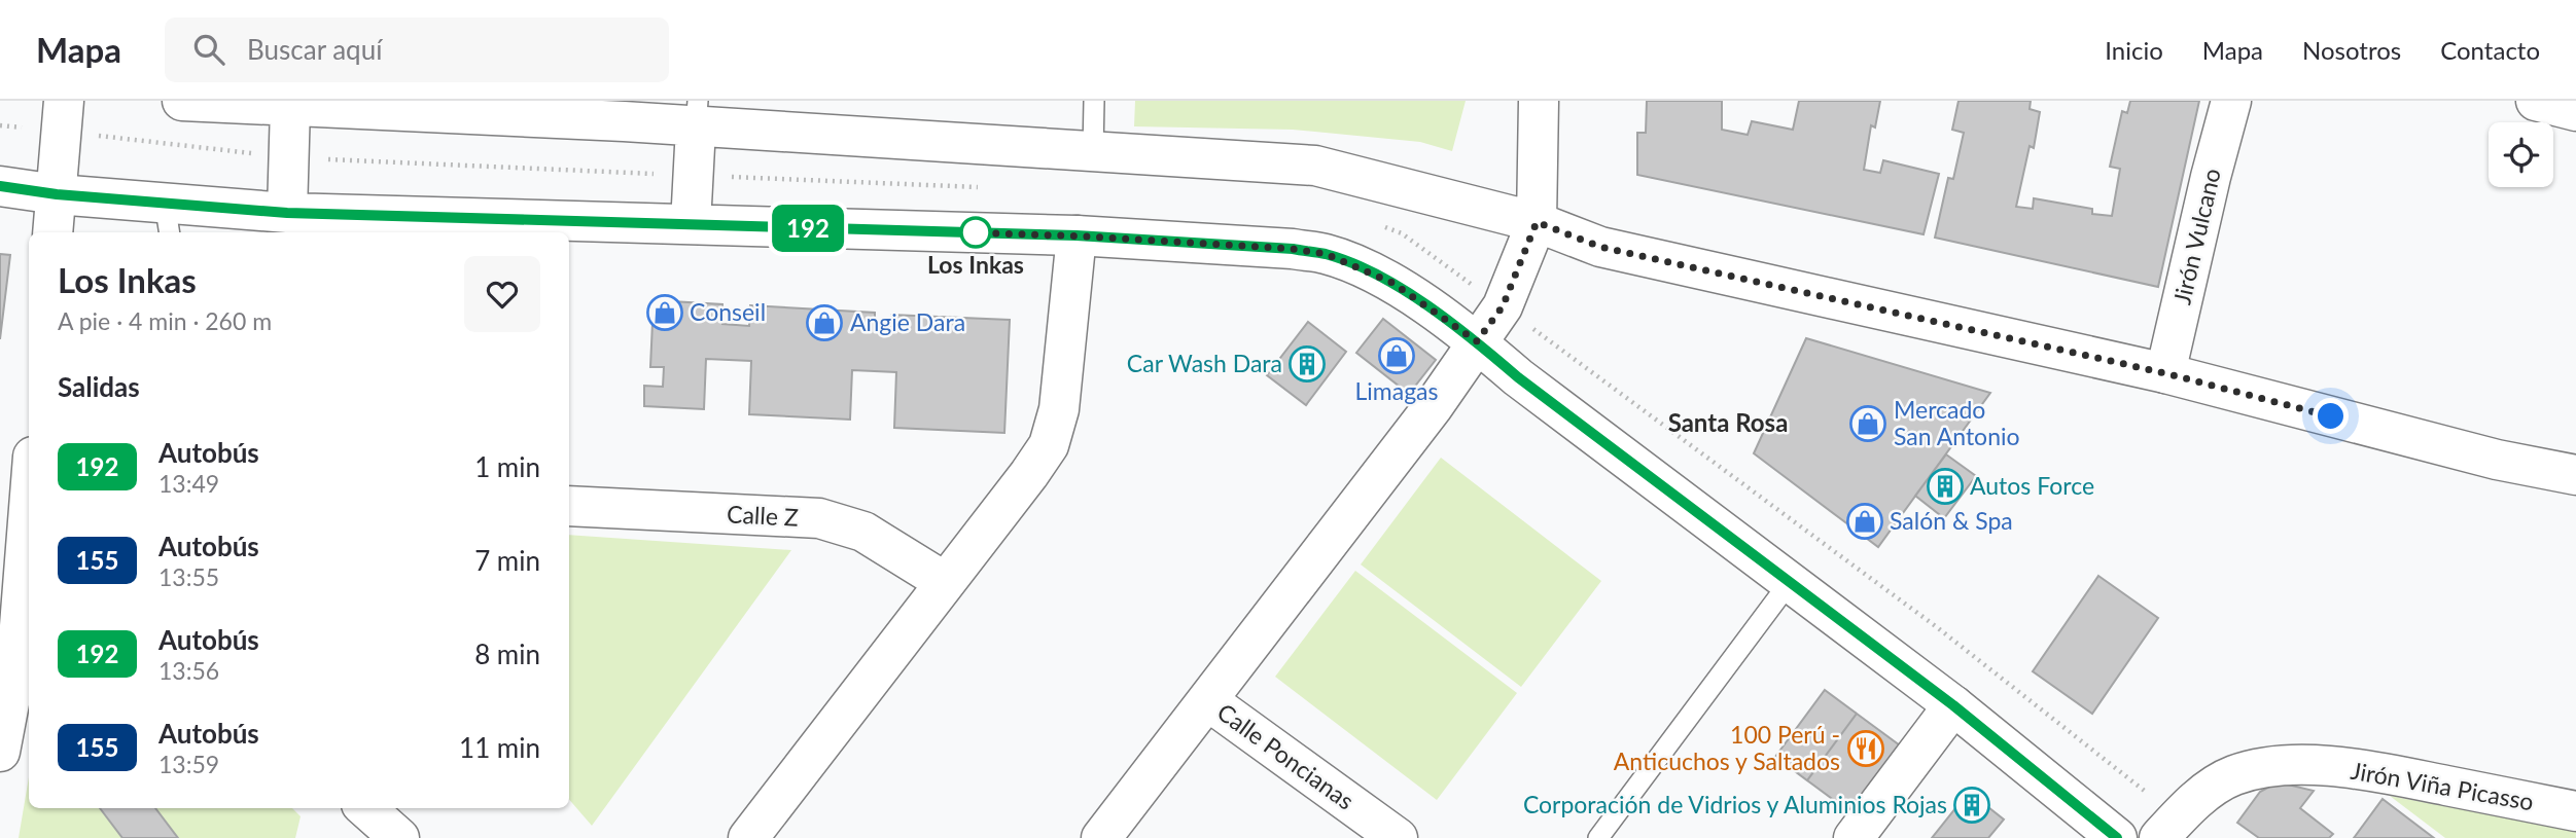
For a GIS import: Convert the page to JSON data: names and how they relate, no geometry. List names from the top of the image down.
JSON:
{
  "streets": {
    "main road": [
      "Jirón Vulcano",
      "Calle Z",
      "Calle Poncianas",
      "Jirón Viña Picasso"
    ]
  },
  "districts": ["Santa Rosa"],
  "places": {
    "other": ["Los Inkas"],
    "shop": [
      "Conseil",
      "Angie Dara",
      "Limagas",
      "Mercado San Antonio",
      "Salón & Spa"
    ],
    "building": ["Car Wash Dara", "Autos Force", "Corporación de Vidrios y Aluminios Rojas"],
    "restaurant": ["100 Perú - Anticuchos y Saltados"]
  },
  "lines": ["bus line 192"],
  "page": {
    "header": "Mapa",
    "search": "Buscar aquí",
    "nav": [
      "Inicio",
      "Mapa",
      "Nosotros",
      "Contacto"
    ],
    "on_map": "192",
    "heading": [
      ["Los Inkas", "A pie · 4 min · 260 m"],
      "Salidas"
    ],
    "list": [
      {
        "mark": "192",
        "name": "Autobús",
        "note": "13:49",
        "value": "1 min"
      },
      {
        "mark": "155",
        "name": "Autobús",
        "note": "13:55",
        "value": "7 min"
      },
      {
        "mark": "192",
        "name": "Autobús",
        "note": "13:56",
        "value": "8 min"
      },
      {
        "mark": "155",
        "name": "Autobús",
        "note": "13:59",
        "value": "11 min"
      }
    ]
  }
}
